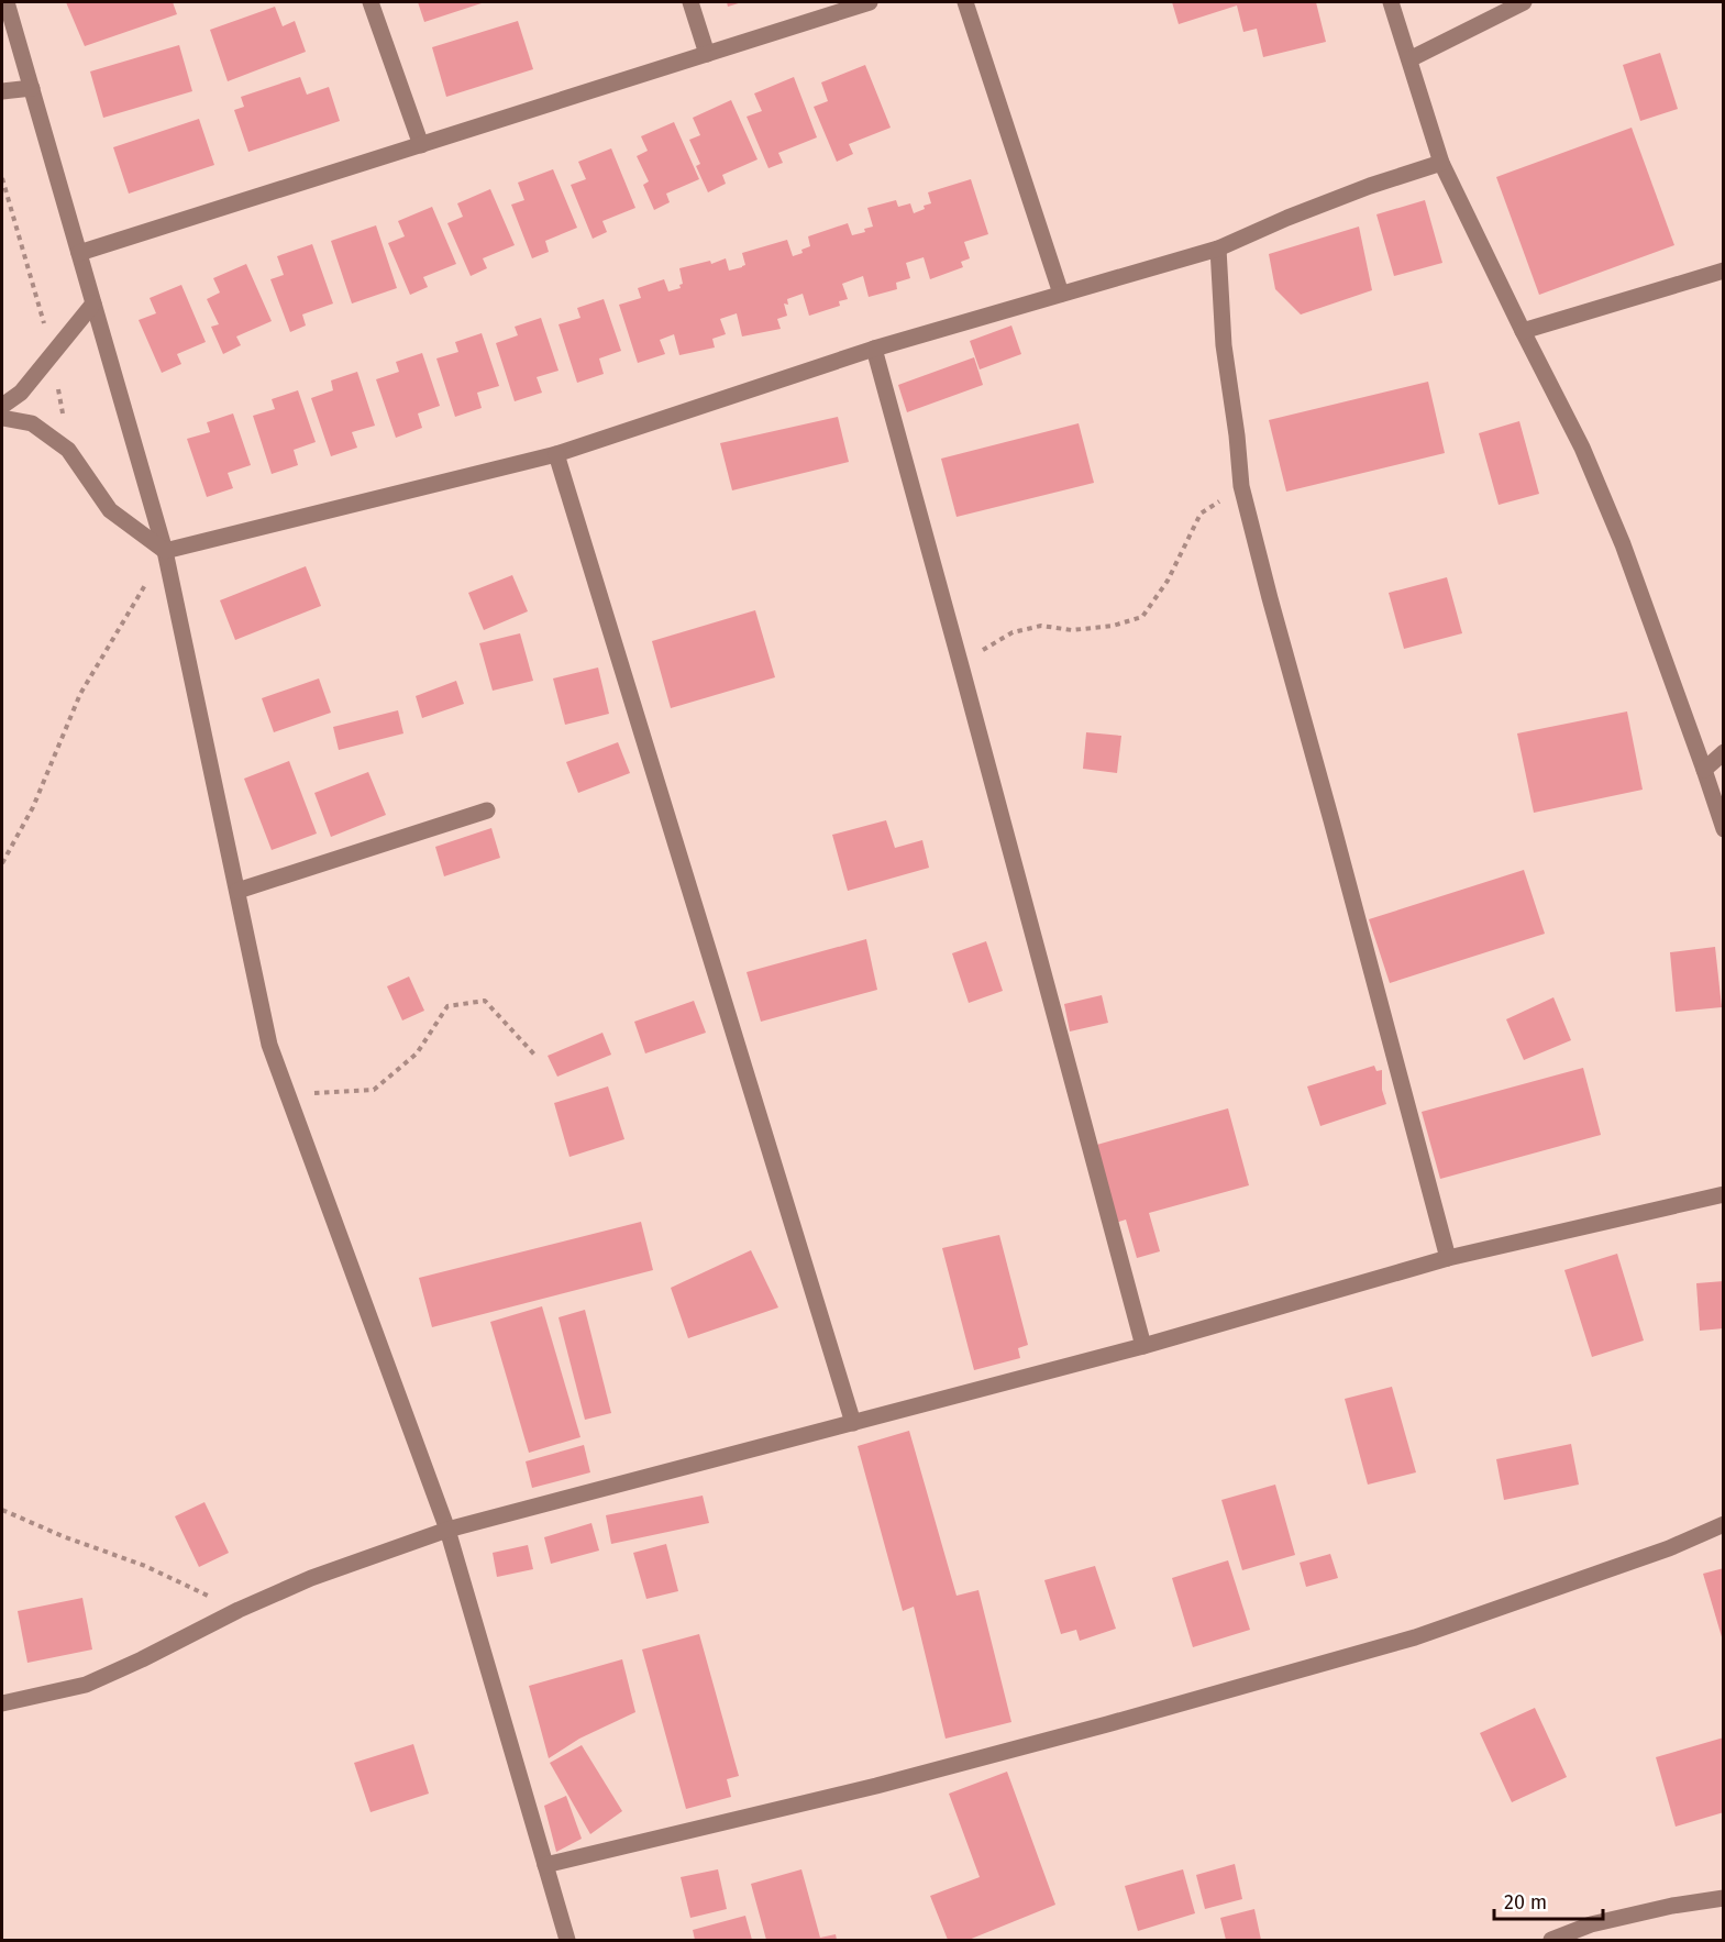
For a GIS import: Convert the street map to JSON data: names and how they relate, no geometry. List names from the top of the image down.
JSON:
{
  "scale_bar": "20 m"
}
